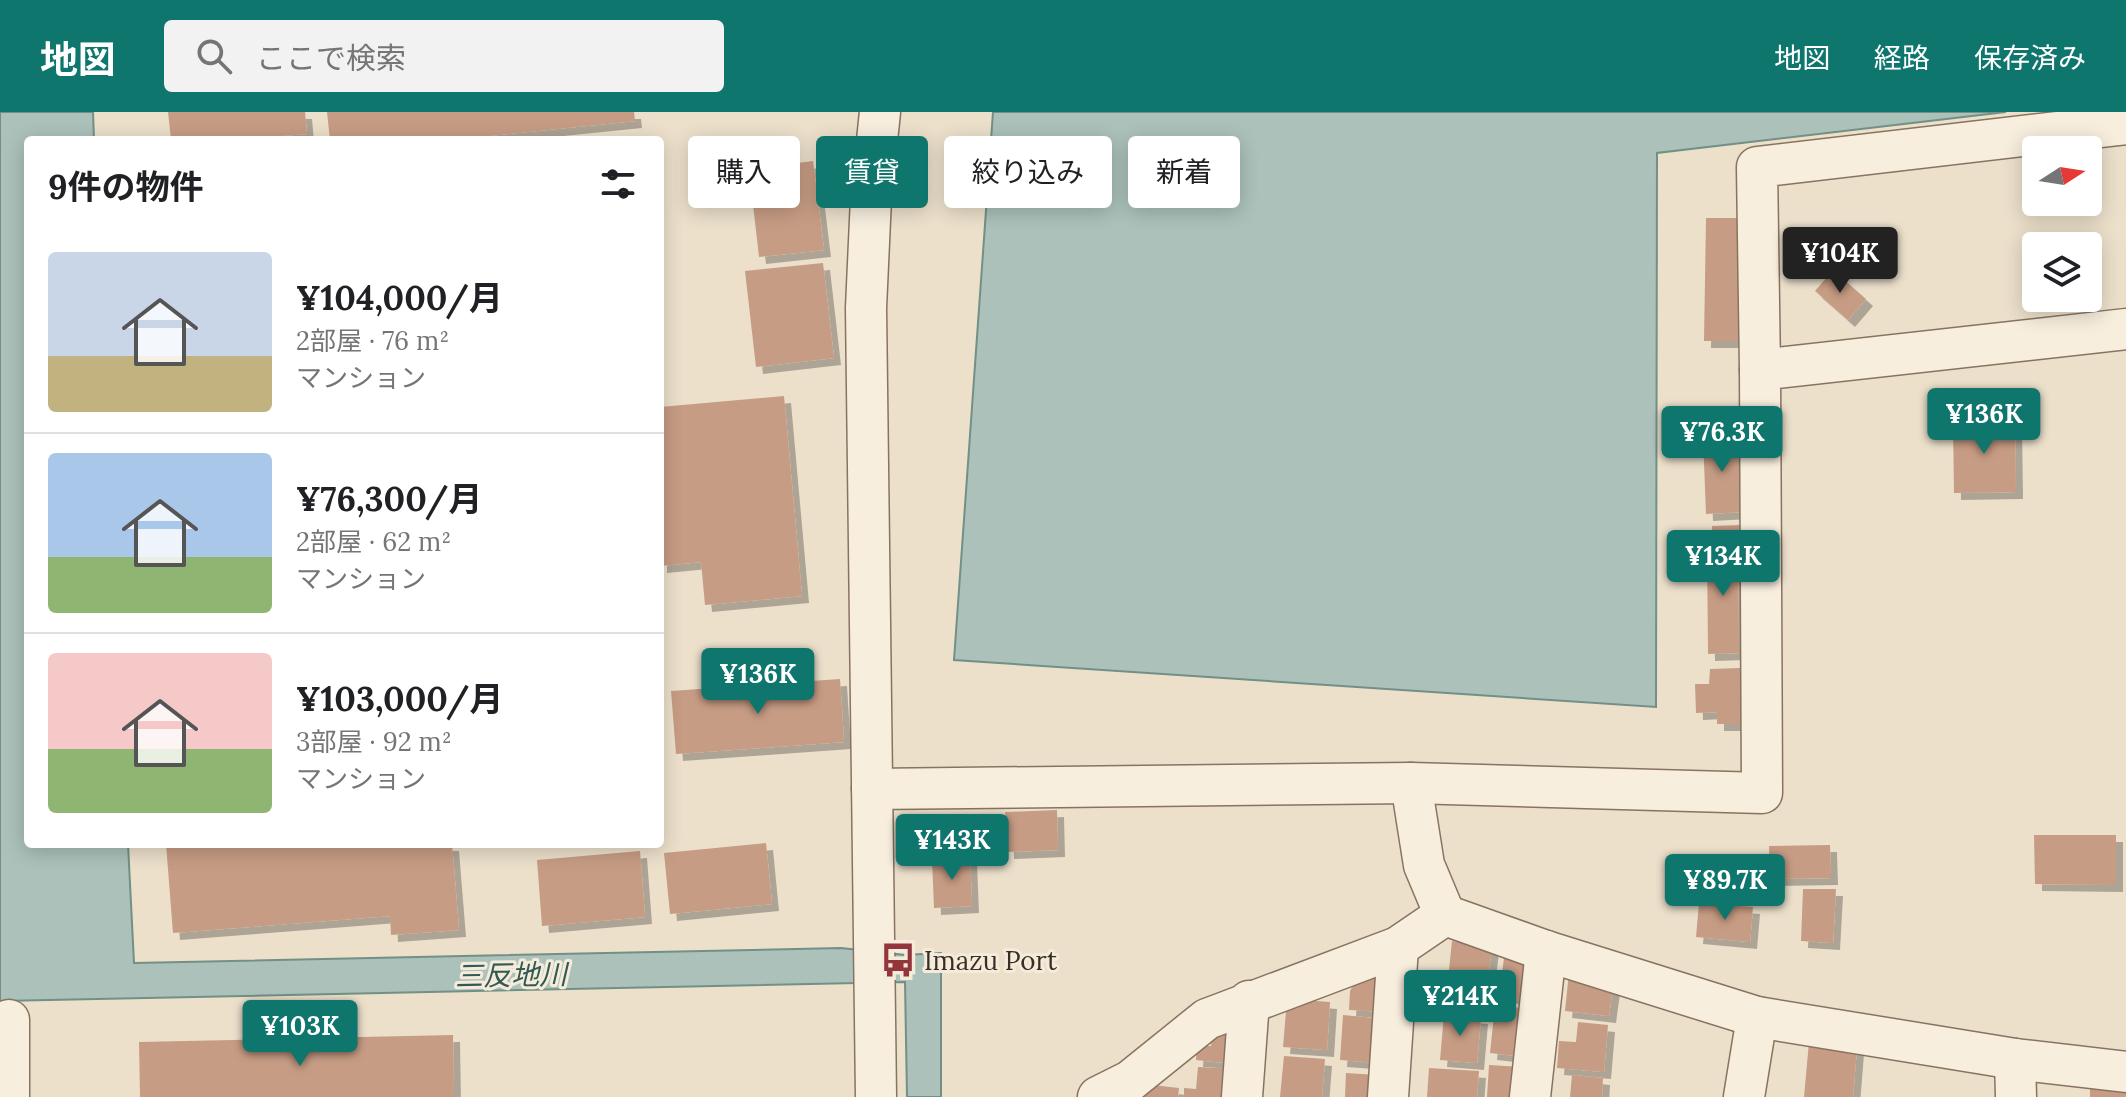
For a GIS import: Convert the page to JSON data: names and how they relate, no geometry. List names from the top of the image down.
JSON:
{
  "water": ["三反地川"],
  "places": {
    "bus stop": ["Imazu Port"]
  },
  "north": "right",
  "page": {
    "header": "地図",
    "search": "ここで検索",
    "nav": ["地図", "経路", "保存済み"],
    "chip": [
      "購入",
      "賃貸",
      "絞り込み",
      "新着"
    ],
    "heading": "9件の物件",
    "price": [
      "¥104K",
      "¥136K",
      "¥76.3K",
      "¥134K",
      "¥136K",
      "¥143K",
      "¥89.7K",
      "¥214K",
      "¥103K"
    ],
    "list": [
      {
        "name": "¥104,000/月",
        "note": "2部屋 · 76 m² · マンション"
      },
      {
        "name": "¥76,300/月",
        "note": "2部屋 · 62 m² · マンション"
      },
      {
        "name": "¥103,000/月",
        "note": "3部屋 · 92 m² · マンション"
      }
    ]
  }
}
